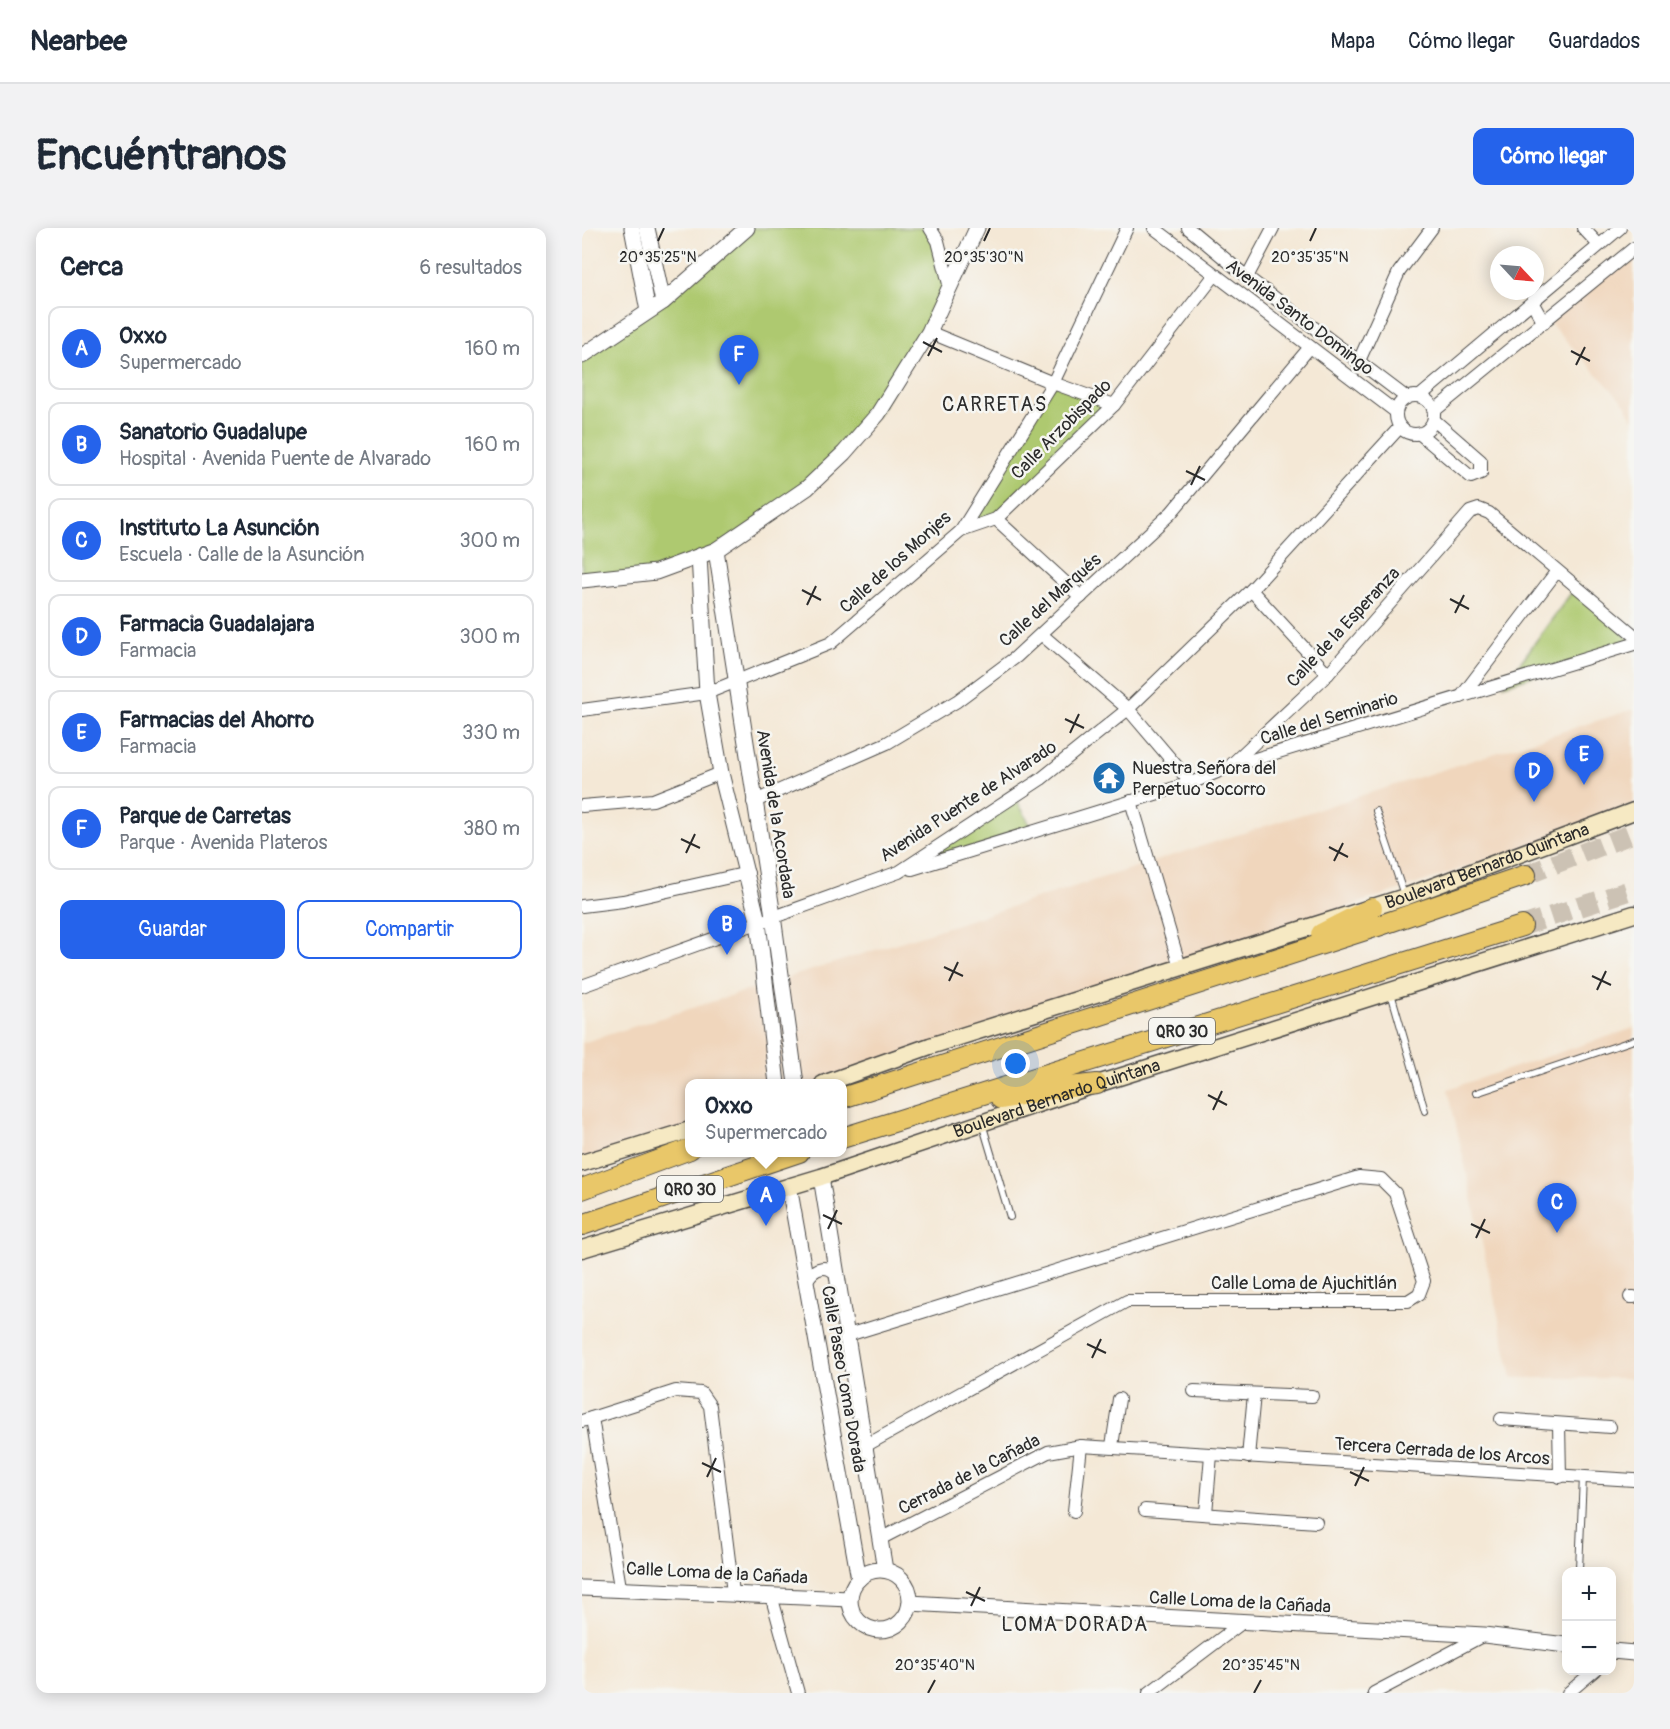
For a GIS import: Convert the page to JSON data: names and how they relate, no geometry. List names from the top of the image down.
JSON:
{
  "streets": {
    "highway": ["Boulevard Bernardo Quintana", "QRO 30"],
    "street": [
      "Avenida Santo Domingo",
      "Calle Arzobispado",
      "Calle de los Monjes",
      "Calle del Marqués",
      "Calle de la Esperanza",
      "Calle del Seminario",
      "Avenida Puente de Alvarado",
      "Avenida de la Acordada",
      "Calle Loma de Ajuchitlán",
      "Calle Paseo Loma Dorada",
      "Tercera Cerrada de los Arcos",
      "Cerrada de la Cañada",
      "Calle Loma de la Cañada"
    ]
  },
  "crossings": [
    ["Avenida Santo Domingo", "Calle Arzobispado"],
    ["Avenida Santo Domingo", "Calle del Marqués"],
    ["Avenida Santo Domingo", "Avenida Puente de Alvarado"],
    ["Calle Arzobispado", "Calle de los Monjes"],
    ["Calle de los Monjes", "Avenida de la Acordada"],
    ["Calle del Marqués", "Avenida de la Acordada"],
    ["Calle de la Esperanza", "Calle del Seminario"],
    ["Calle del Seminario", "Avenida Puente de Alvarado"],
    ["Avenida Puente de Alvarado", "Avenida de la Acordada"],
    ["Boulevard Bernardo Quintana", "Calle Paseo Loma Dorada"],
    ["Calle Loma de Ajuchitlán", "Calle Paseo Loma Dorada"],
    ["Calle Paseo Loma Dorada", "Cerrada de la Cañada"],
    ["Calle Paseo Loma Dorada", "Calle Loma de la Cañada"],
    ["Tercera Cerrada de los Arcos", "Cerrada de la Cañada"]
  ],
  "districts": ["CARRETAS", "LOMA DORADA"],
  "places": {
    "temple": ["Nuestra Señora del Perpetuo Socorro"]
  },
  "north": "bottom right",
  "page": {
    "header": "Nearbee",
    "nav": ["Mapa", "Cómo llegar", "Guardados"],
    "buttons": [
      "Cómo llegar",
      ["Guardar", "Compartir"]
    ],
    "title": "Encuéntranos",
    "heading": ["Cerca", "6 resultados"],
    "list": [
      {
        "mark": "A",
        "name": "Oxxo",
        "note": "Supermercado",
        "value": "160 m"
      },
      {
        "mark": "B",
        "name": "Sanatorio Guadalupe",
        "note": "Hospital · Avenida Puente de Alvarado",
        "value": "160 m"
      },
      {
        "mark": "C",
        "name": "Instituto La Asunción",
        "note": "Escuela · Calle de la Asunción",
        "value": "300 m"
      },
      {
        "mark": "D",
        "name": "Farmacia Guadalajara",
        "note": "Farmacia",
        "value": "300 m"
      },
      {
        "mark": "E",
        "name": "Farmacias del Ahorro",
        "note": "Farmacia",
        "value": "330 m"
      },
      {
        "mark": "F",
        "name": "Parque de Carretas",
        "note": "Parque · Avenida Plateros",
        "value": "380 m"
      }
    ],
    "pins": [
      "F",
      "E",
      "D",
      "B",
      "A",
      "C"
    ],
    "popup": ["Oxxo", "Supermercado"],
    "map_buttons": ["+", "−"]
  },
  "coordinates": [
    "20°35'25\"N",
    "20°35'30\"N",
    "20°35'35\"N",
    "20°35'40\"N",
    "20°35'45\"N"
  ]
}
